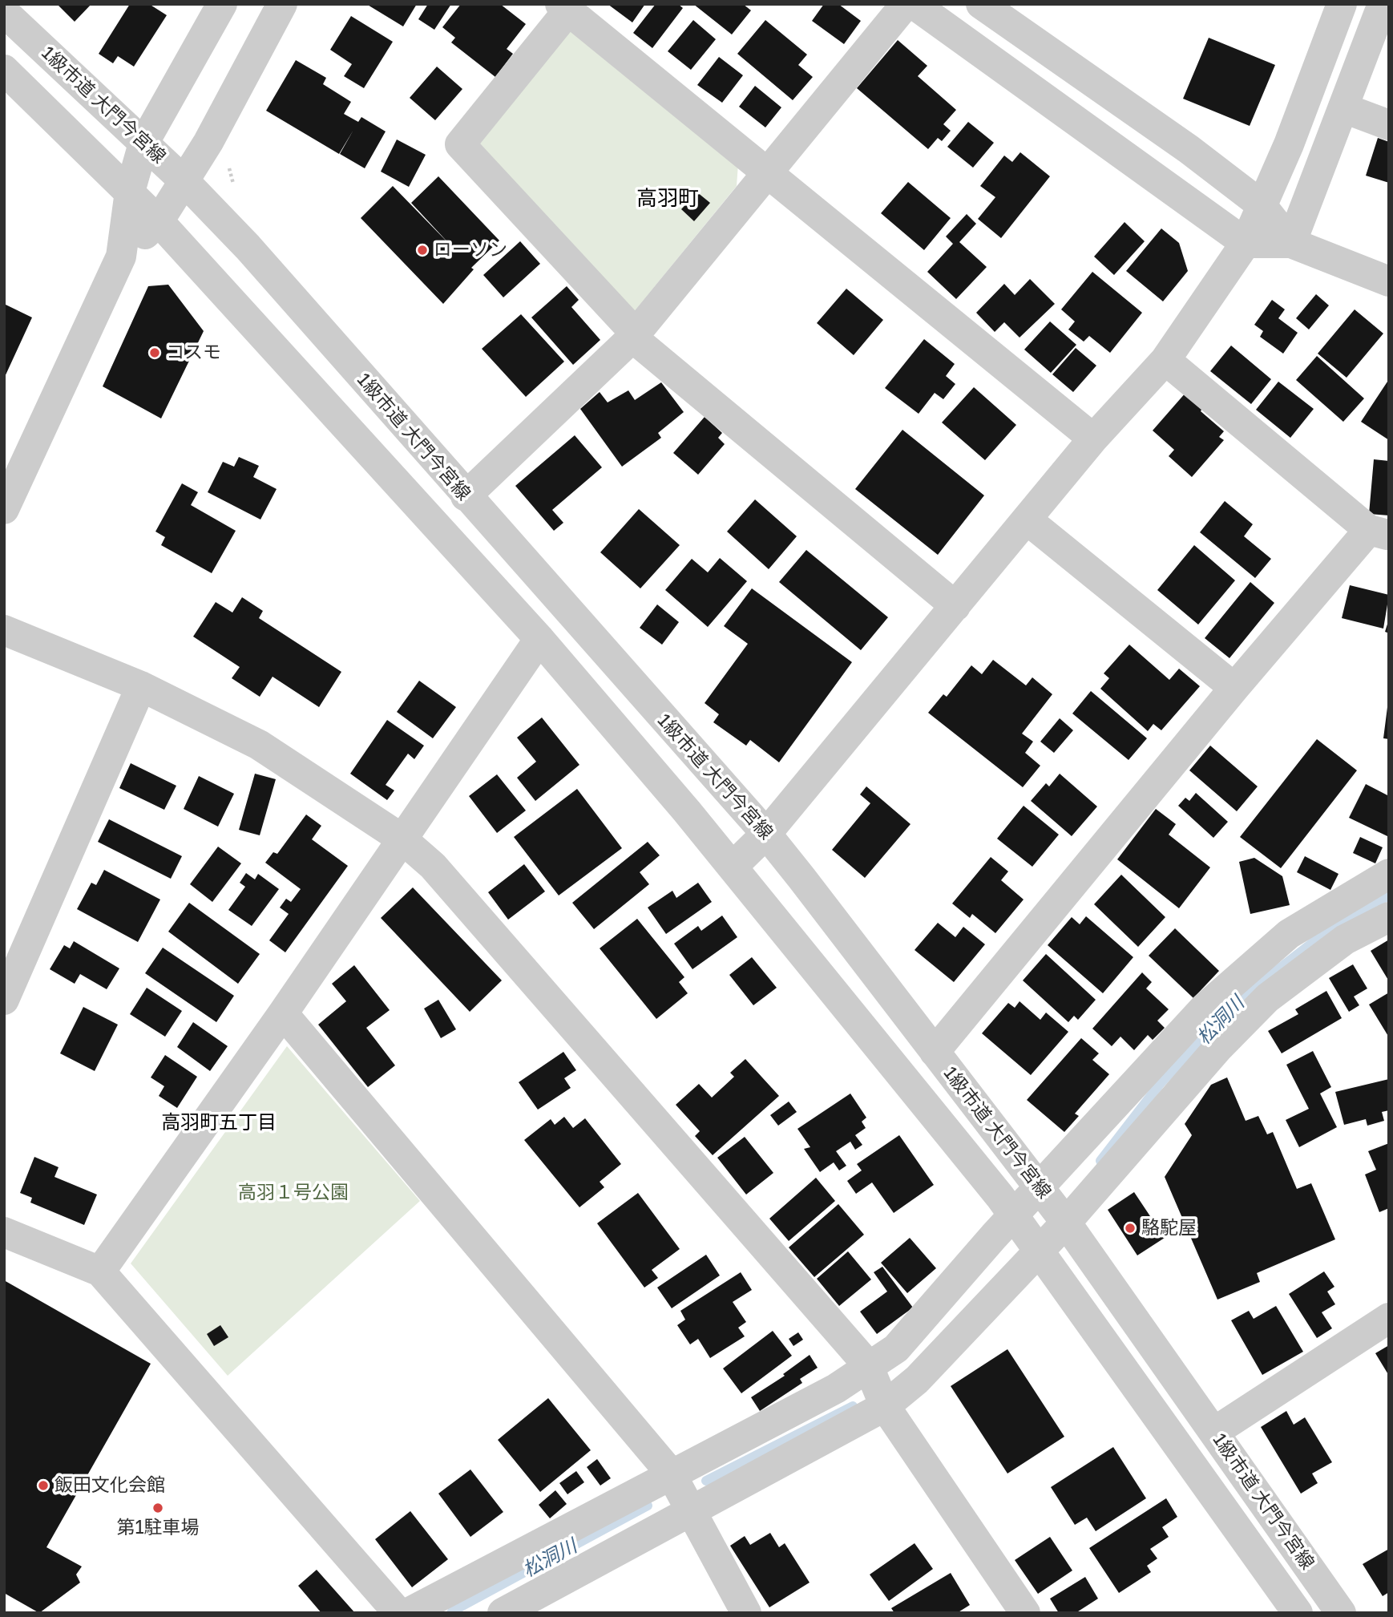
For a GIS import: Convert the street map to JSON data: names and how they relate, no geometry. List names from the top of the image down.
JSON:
{
  "streets": {
    "street": ["1級市道 大門今宮線"]
  },
  "districts": ["高羽町", "高羽町五丁目"],
  "water": ["松洞川"],
  "parks": ["高羽１号公園"],
  "places": [
    "ローソン",
    "コスモ",
    "駱駝屋",
    "飯田文化会館",
    "第1駐車場"
  ]
}
